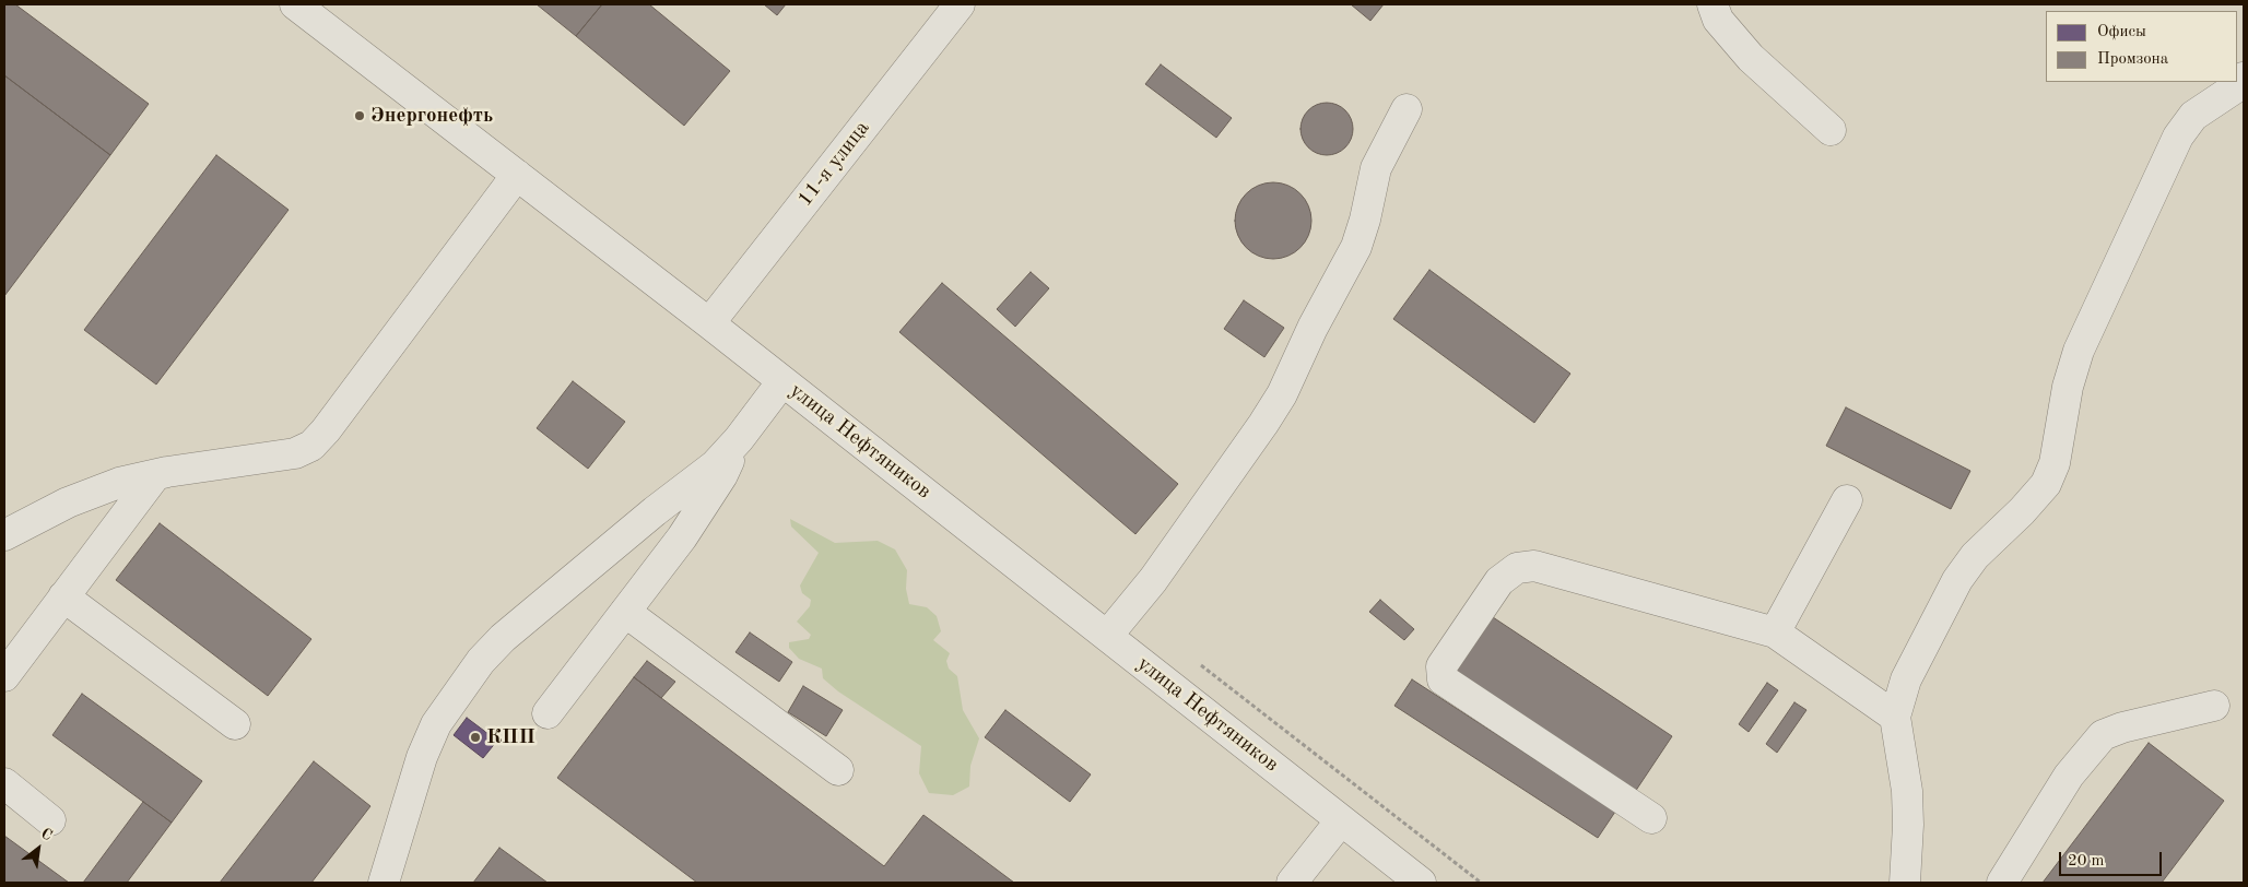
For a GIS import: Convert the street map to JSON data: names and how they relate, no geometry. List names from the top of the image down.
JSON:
{
  "streets": {
    "street": ["11-я улица", "улица Нефтяников"]
  },
  "crossings": [
    ["11-я улица", "улица Нефтяников"]
  ],
  "places": ["Энергонефть", "КПП"],
  "legend": ["Офисы", "Промзона"],
  "scale_bar": "20 m",
  "north": "top right"
}
